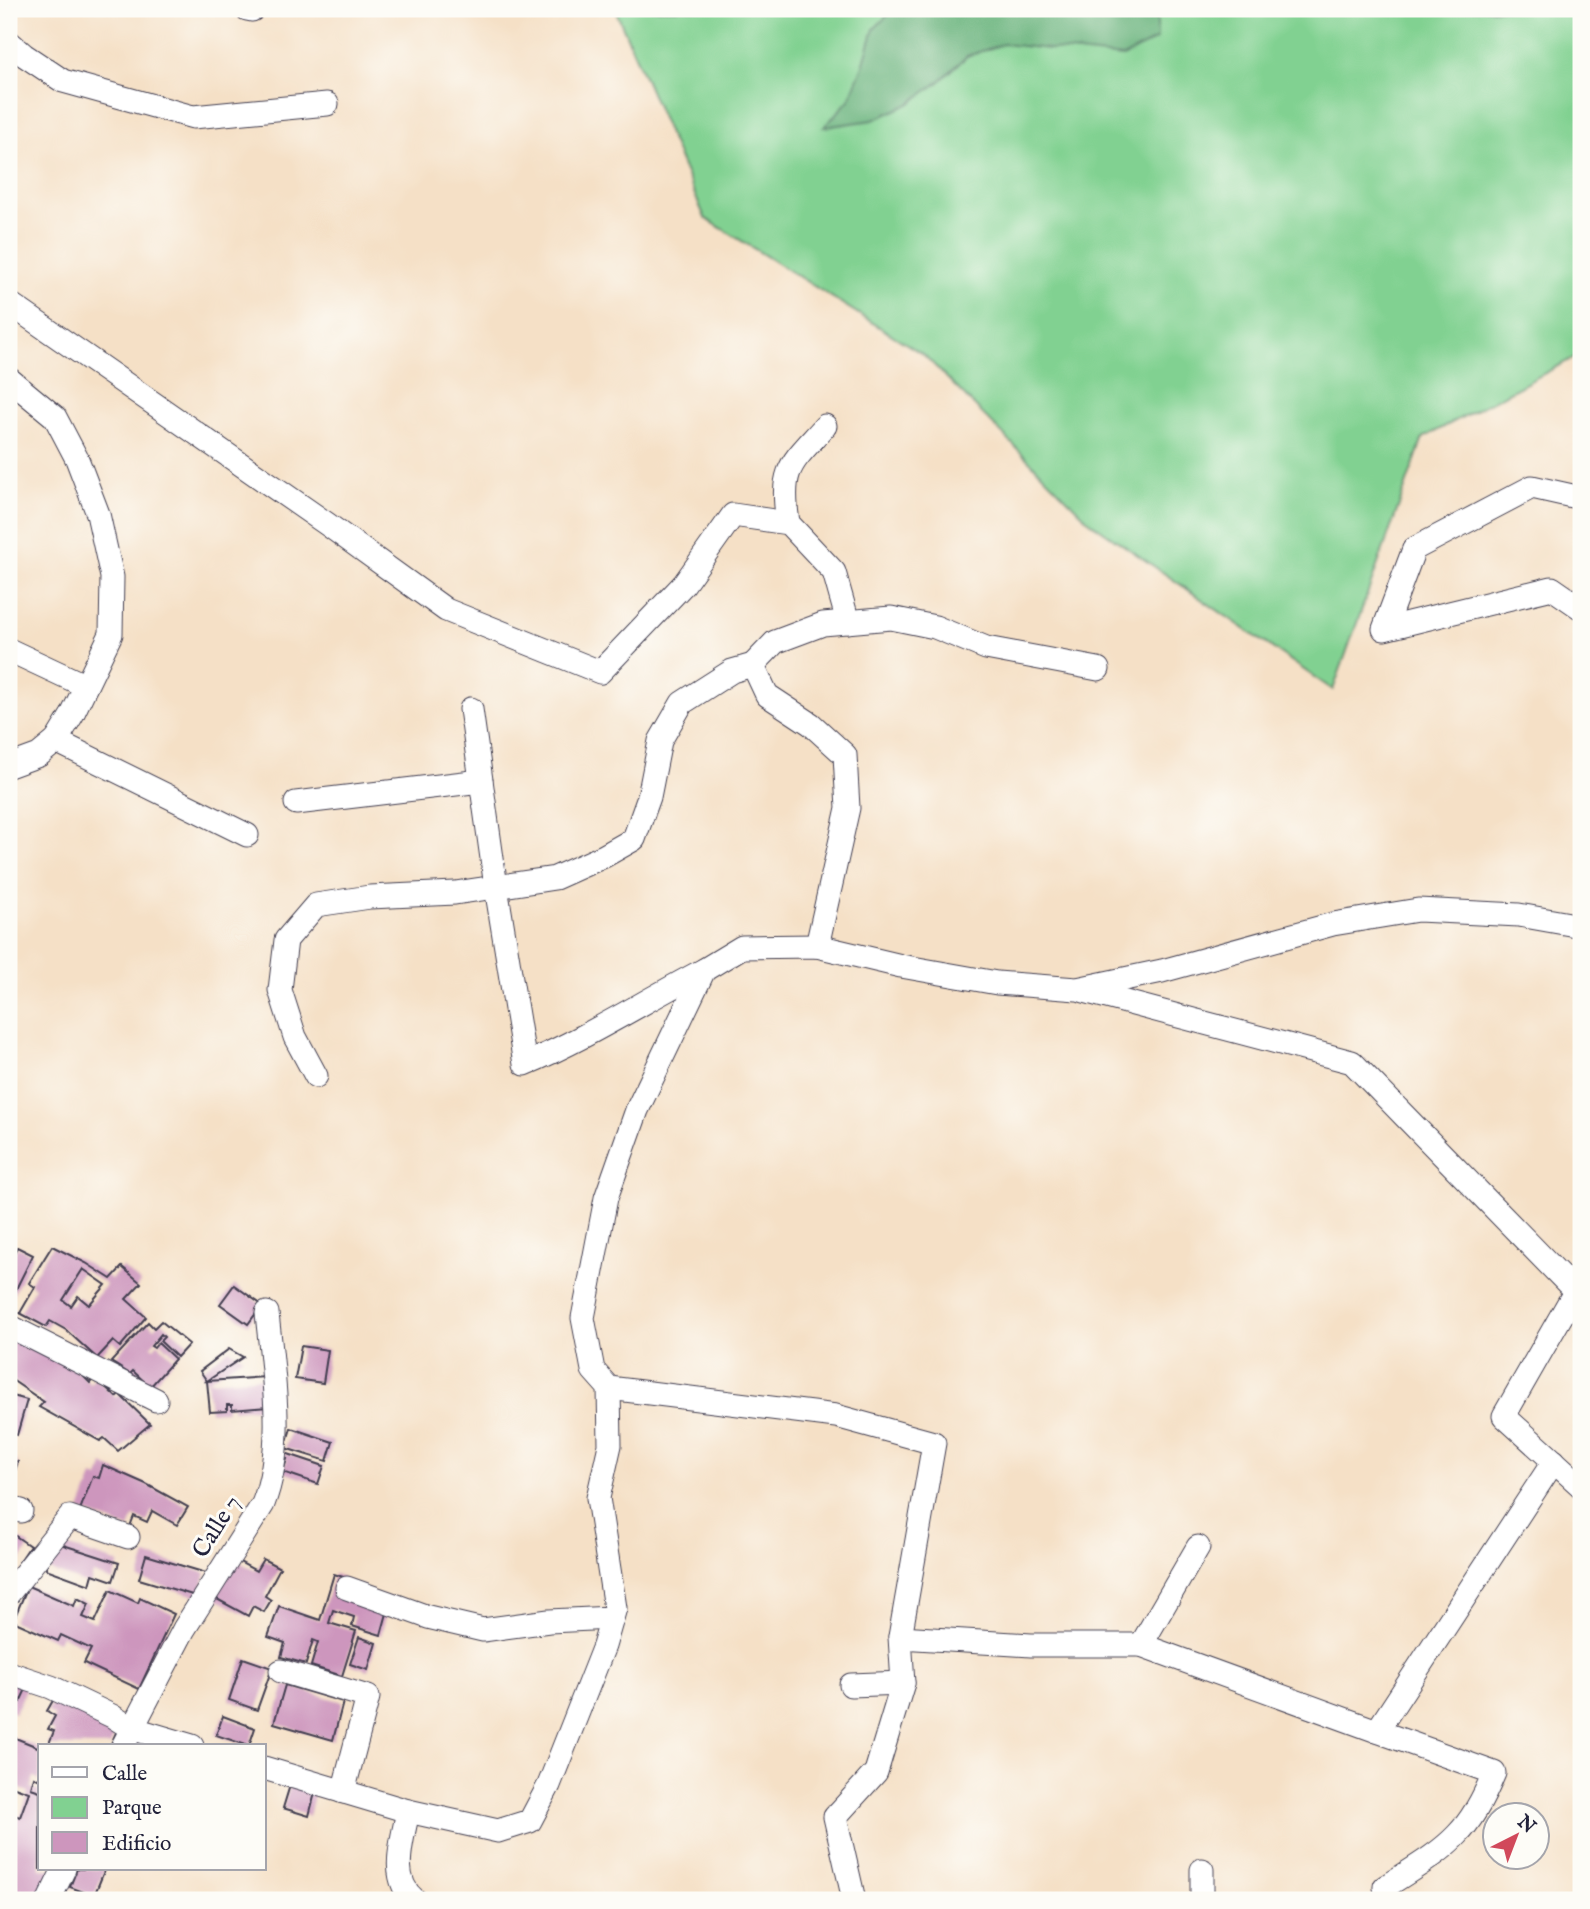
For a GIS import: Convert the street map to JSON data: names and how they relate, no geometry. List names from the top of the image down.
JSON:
{
  "streets": {
    "street": ["Calle 7"]
  },
  "legend": ["Calle", "Parque", "Edificio"],
  "north": "top right"
}
